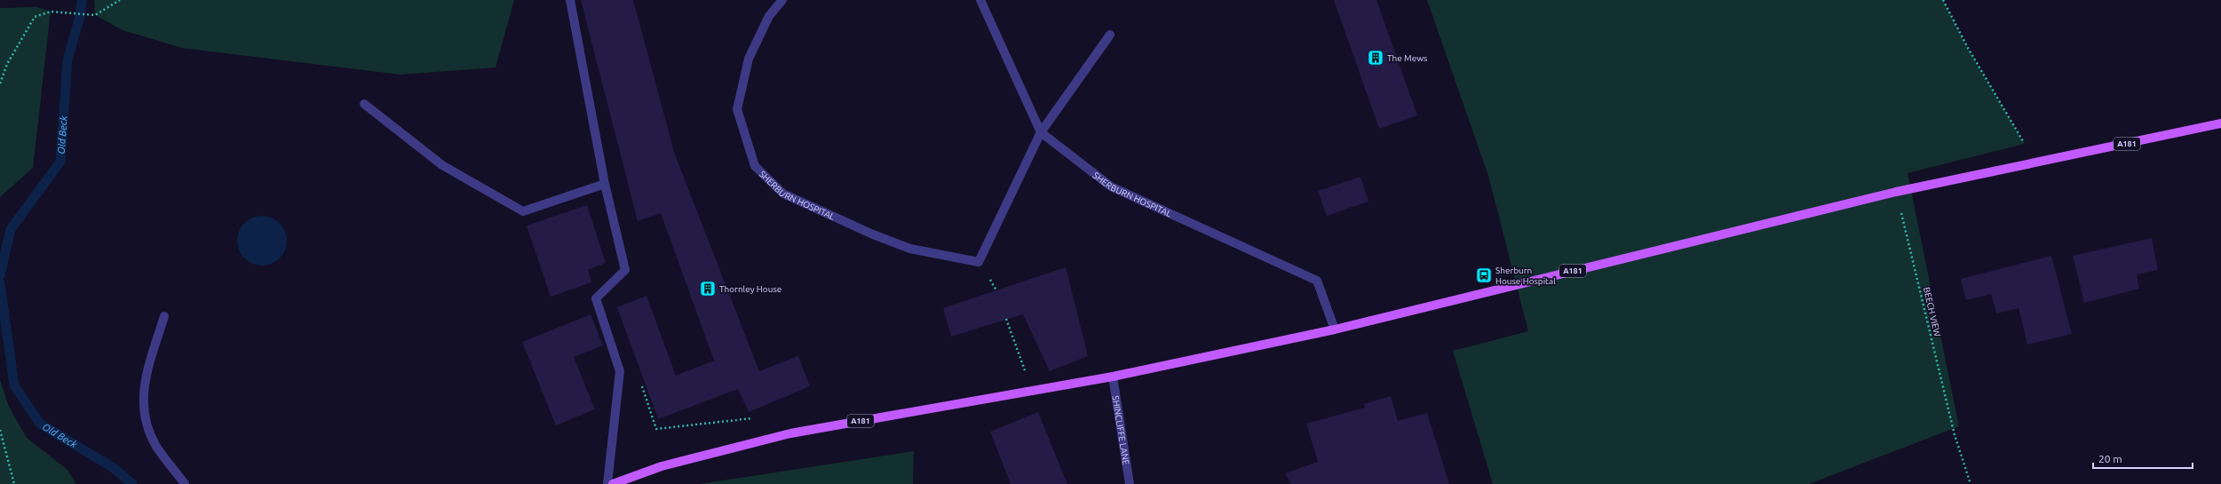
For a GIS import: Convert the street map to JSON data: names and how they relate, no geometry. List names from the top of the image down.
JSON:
{
  "streets": {
    "main road": ["A181"],
    "street": ["SHERBURN HOSPITAL", "SHINCLIFFE LANE"],
    "path": ["BEECH VIEW"]
  },
  "crossings": [
    ["A181", "SHERBURN HOSPITAL"],
    ["A181", "BEECH VIEW"],
    ["A181", "SHINCLIFFE LANE"]
  ],
  "water": ["Old Beck"],
  "places": {
    "building": ["The Mews", "Thornley House"],
    "bus stop": ["Sherburn House Hospital"]
  },
  "scale_bar": "20 m"
}
